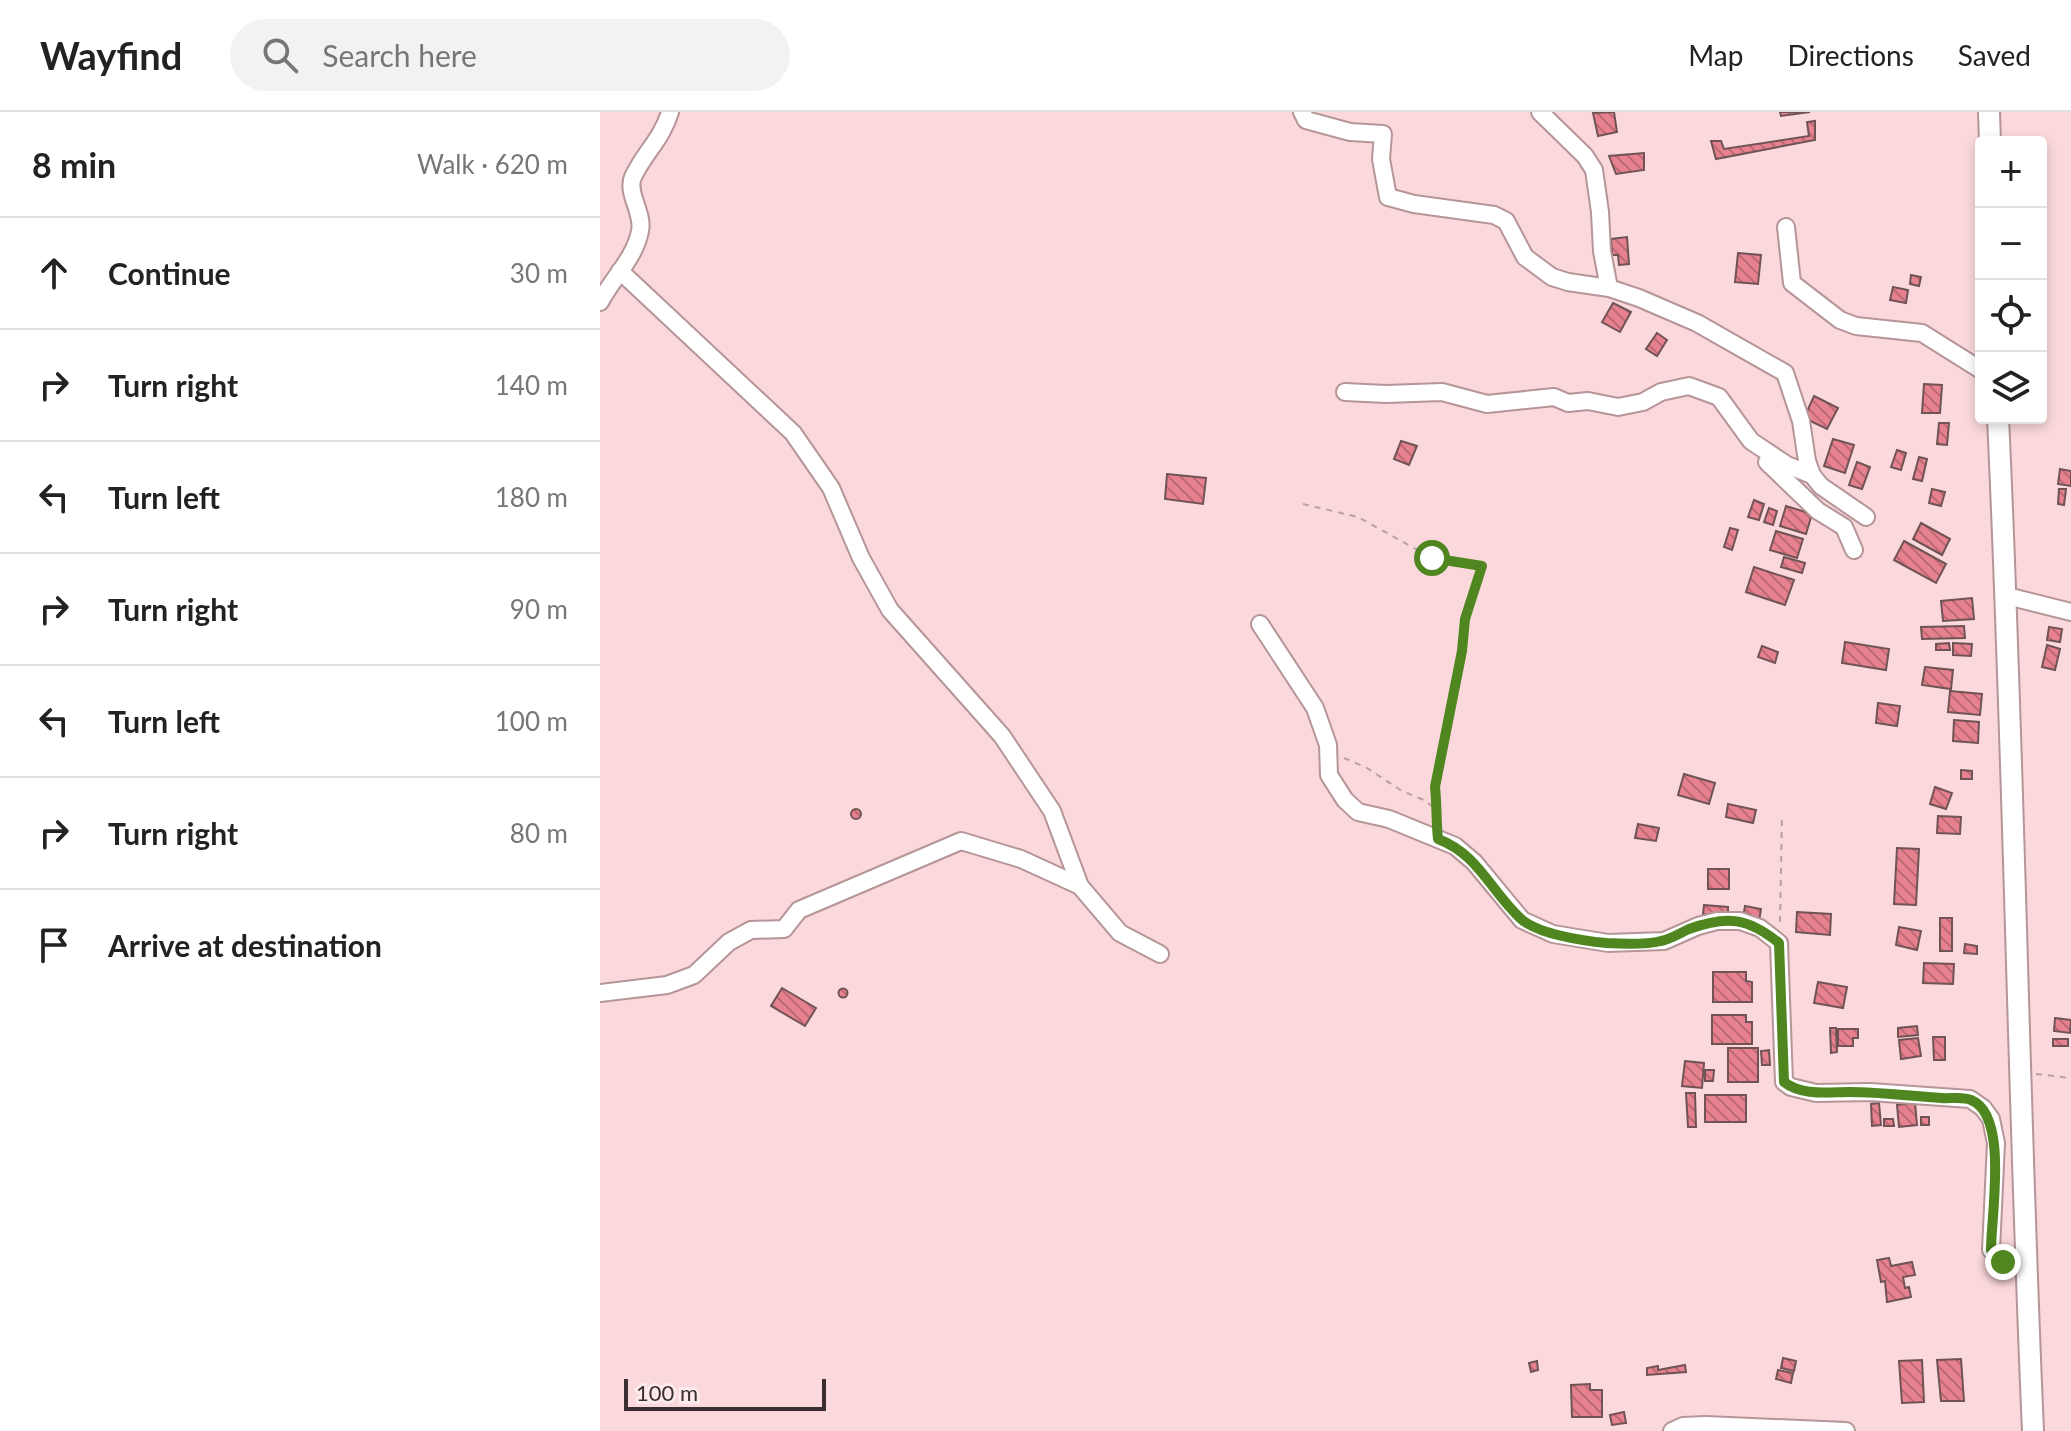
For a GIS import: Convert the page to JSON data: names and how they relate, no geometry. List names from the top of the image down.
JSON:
{
  "scale_bar": "100 m",
  "page": {
    "header": "Wayfind",
    "search": "Search here",
    "nav": ["Map", "Directions", "Saved"],
    "heading": ["8 min", "Walk · 620 m"],
    "map_buttons": ["+", "−"],
    "list": [
      ["Continue", "30 m"],
      ["Turn right", "140 m"],
      ["Turn left", "180 m"],
      ["Turn right", "90 m"],
      ["Turn left", "100 m"],
      ["Turn right", "80 m"],
      "Arrive at destination"
    ],
    "scale": "100 m"
  }
}
